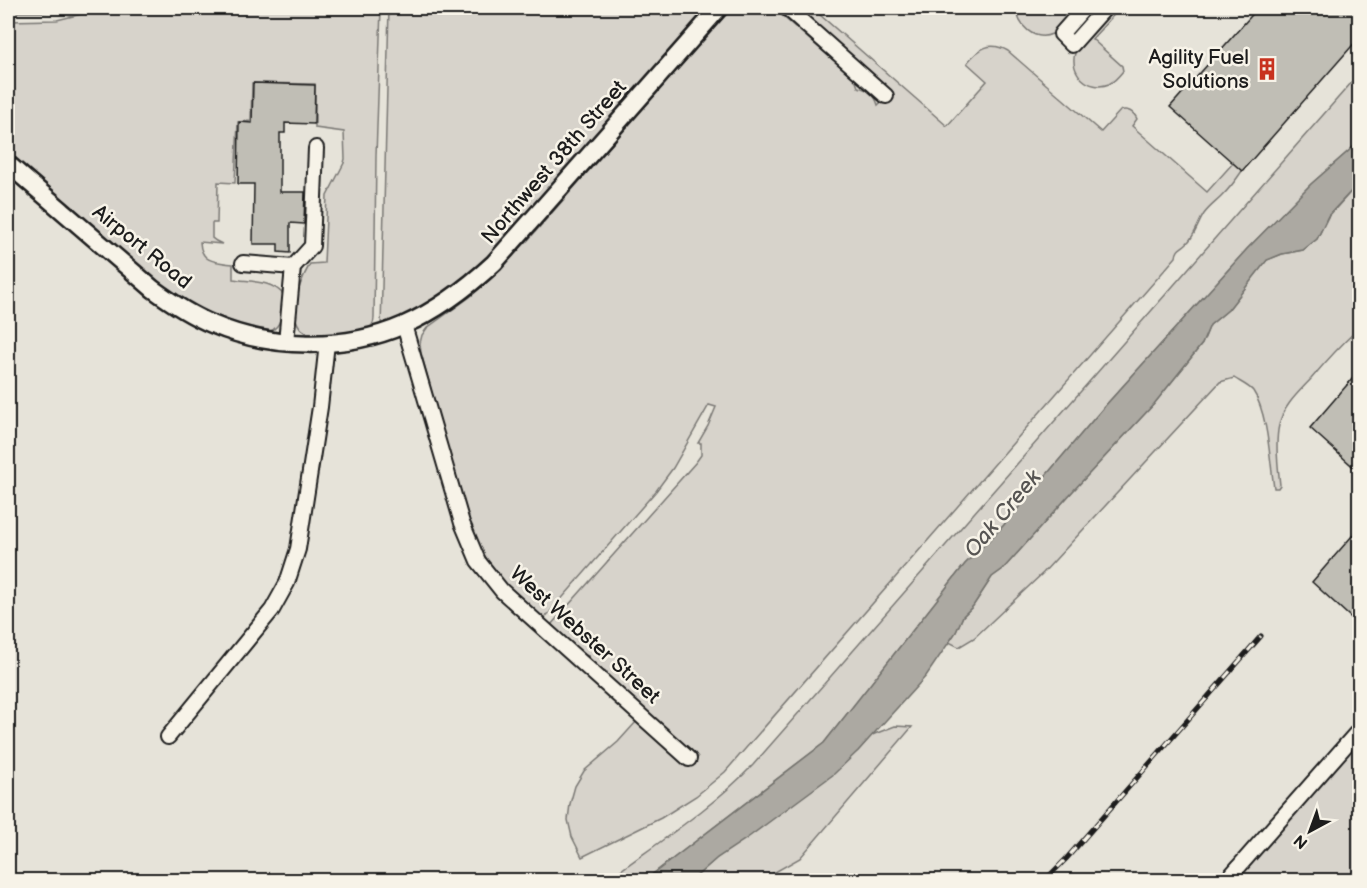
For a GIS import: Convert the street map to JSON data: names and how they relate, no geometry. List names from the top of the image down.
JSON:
{
  "streets": {
    "main road": ["Northwest 38th Street", "Airport Road"],
    "street": ["West Webster Street"]
  },
  "crossings": [
    ["Northwest 38th Street", "Airport Road"],
    ["Northwest 38th Street", "West Webster Street"],
    ["Airport Road", "West Webster Street"]
  ],
  "water": ["Oak Creek"],
  "places": {
    "building": ["Agility Fuel Solutions"]
  },
  "north": "bottom left"
}
